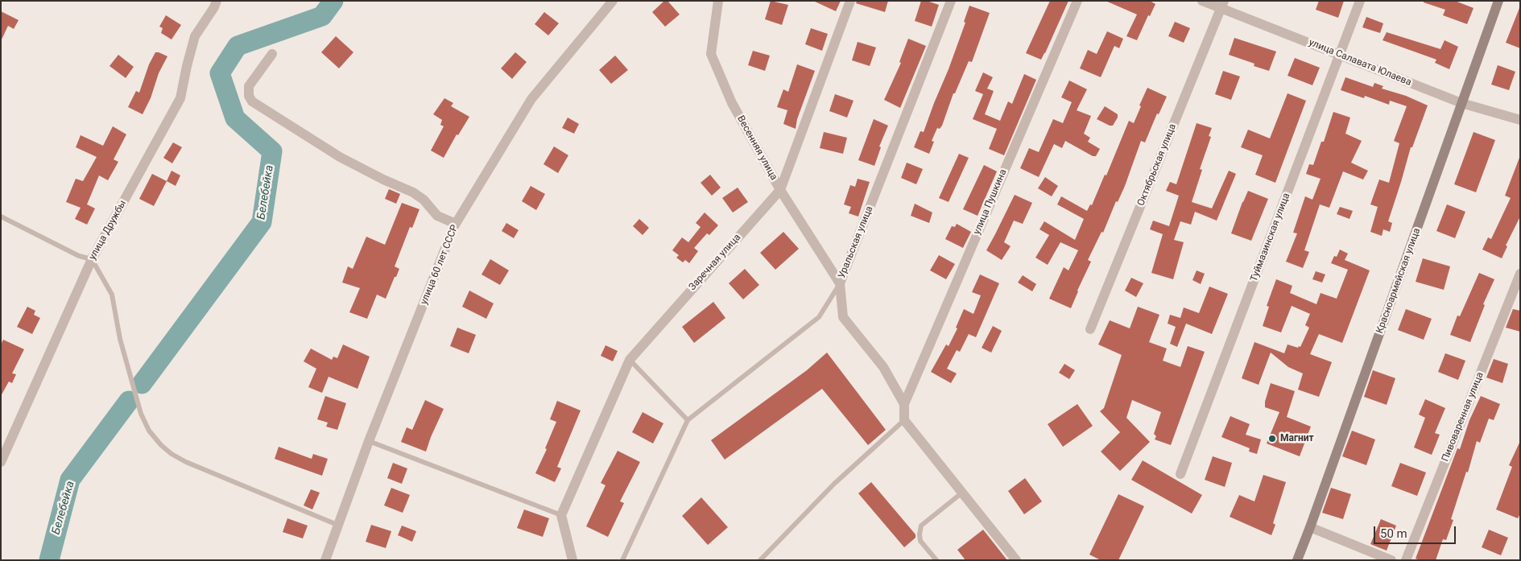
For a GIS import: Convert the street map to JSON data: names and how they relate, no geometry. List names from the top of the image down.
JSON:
{
  "streets": {
    "main road": ["Красноармейская улица"],
    "street": [
      "улица Салавата Юлаева",
      "Весенняя улица",
      "Октябрьская улица",
      "улица Пушкина",
      "улица Дружбы",
      "Туймазинская улица",
      "Уральская улица",
      "Заречная улица",
      "улица 60 лет СССР",
      "Пивоваренная улица"
    ]
  },
  "crossings": [
    ["улица Салавата Юлаева", "Октябрьская улица"],
    ["улица Салавата Юлаева", "Туймазинская улица"],
    ["улица Салавата Юлаева", "Красноармейская улица"],
    ["Весенняя улица", "Уральская улица"],
    ["Весенняя улица", "Заречная улица"],
    ["улица Пушкина", "Уральская улица"]
  ],
  "water": ["Белебейка"],
  "places": ["Магнит"],
  "scale_bar": "50 m"
}
